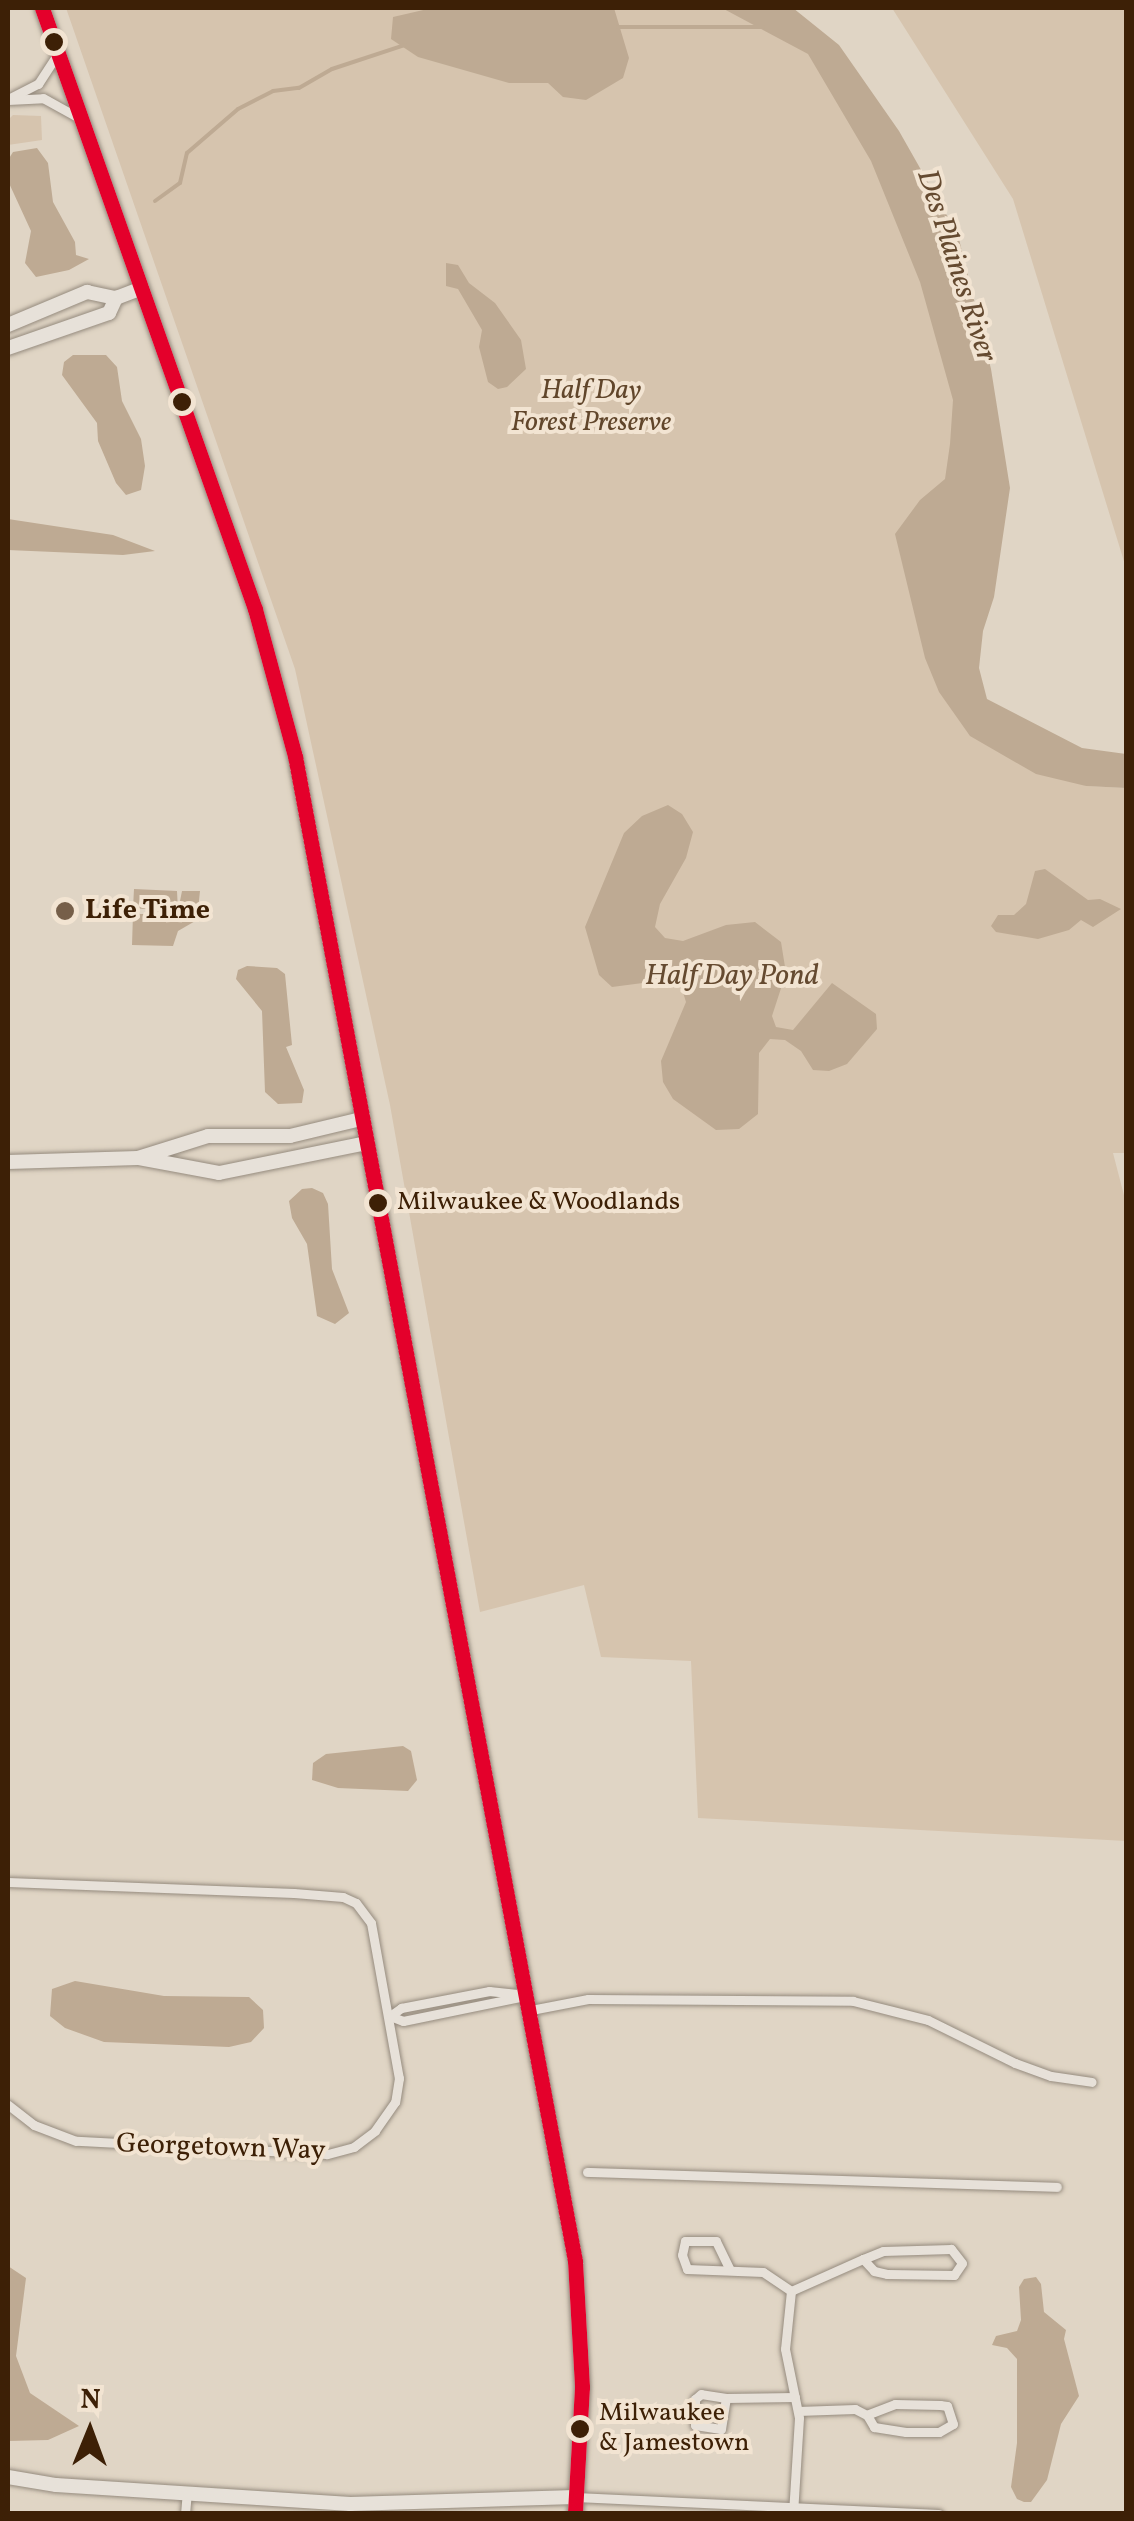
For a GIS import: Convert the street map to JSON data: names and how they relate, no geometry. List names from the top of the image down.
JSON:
{
  "streets": {
    "street": ["Georgetown Way"]
  },
  "water": ["Des Plaines River", "Half Day Pond"],
  "parks": ["Half Day Forest Preserve"],
  "places": ["Life Time", "Milwaukee & Woodlands", "Milwaukee & Jamestown"],
  "north": "top"
}
